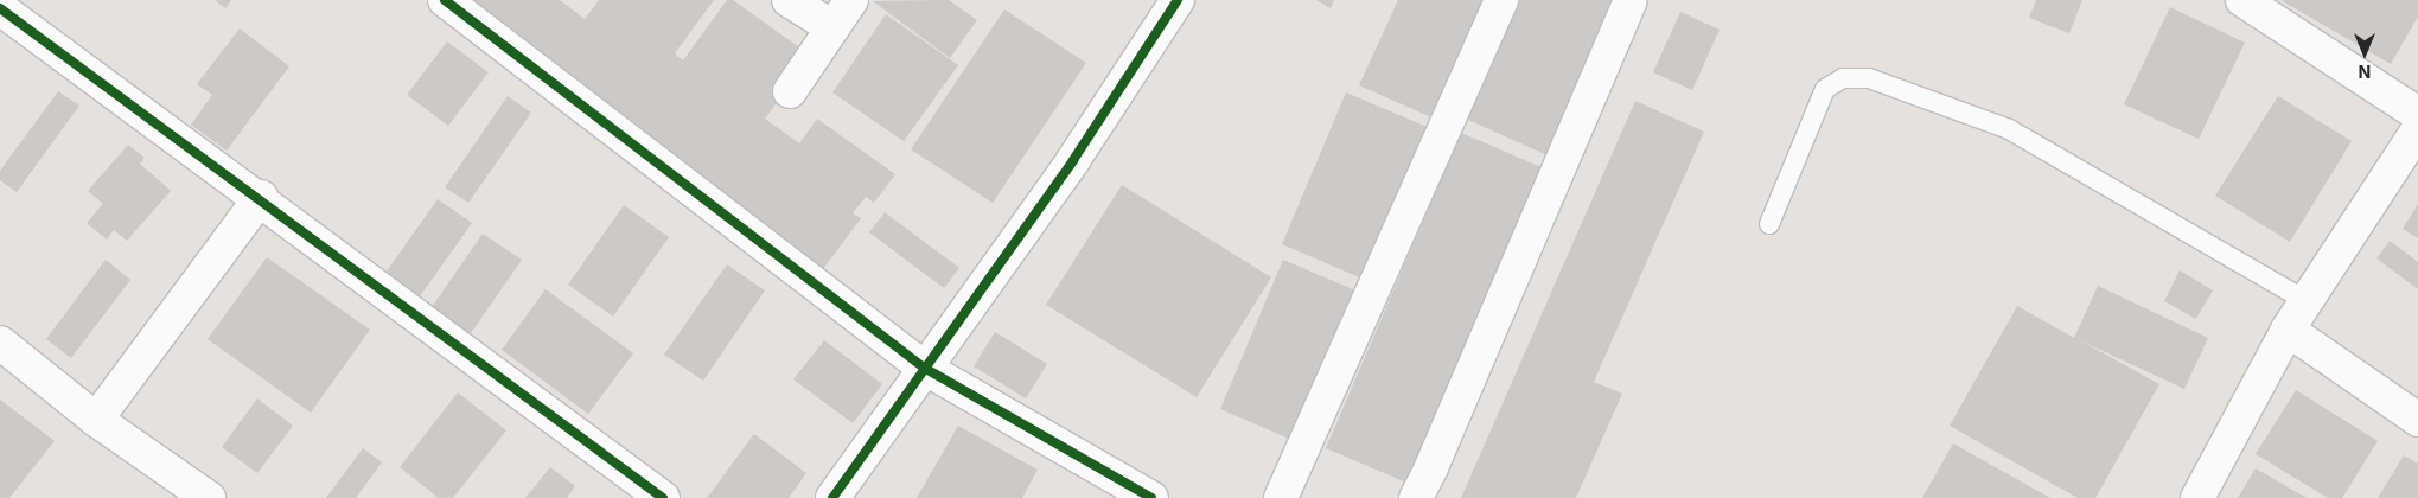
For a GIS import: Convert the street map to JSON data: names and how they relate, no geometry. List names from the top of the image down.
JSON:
{
  "north": "bottom"
}
